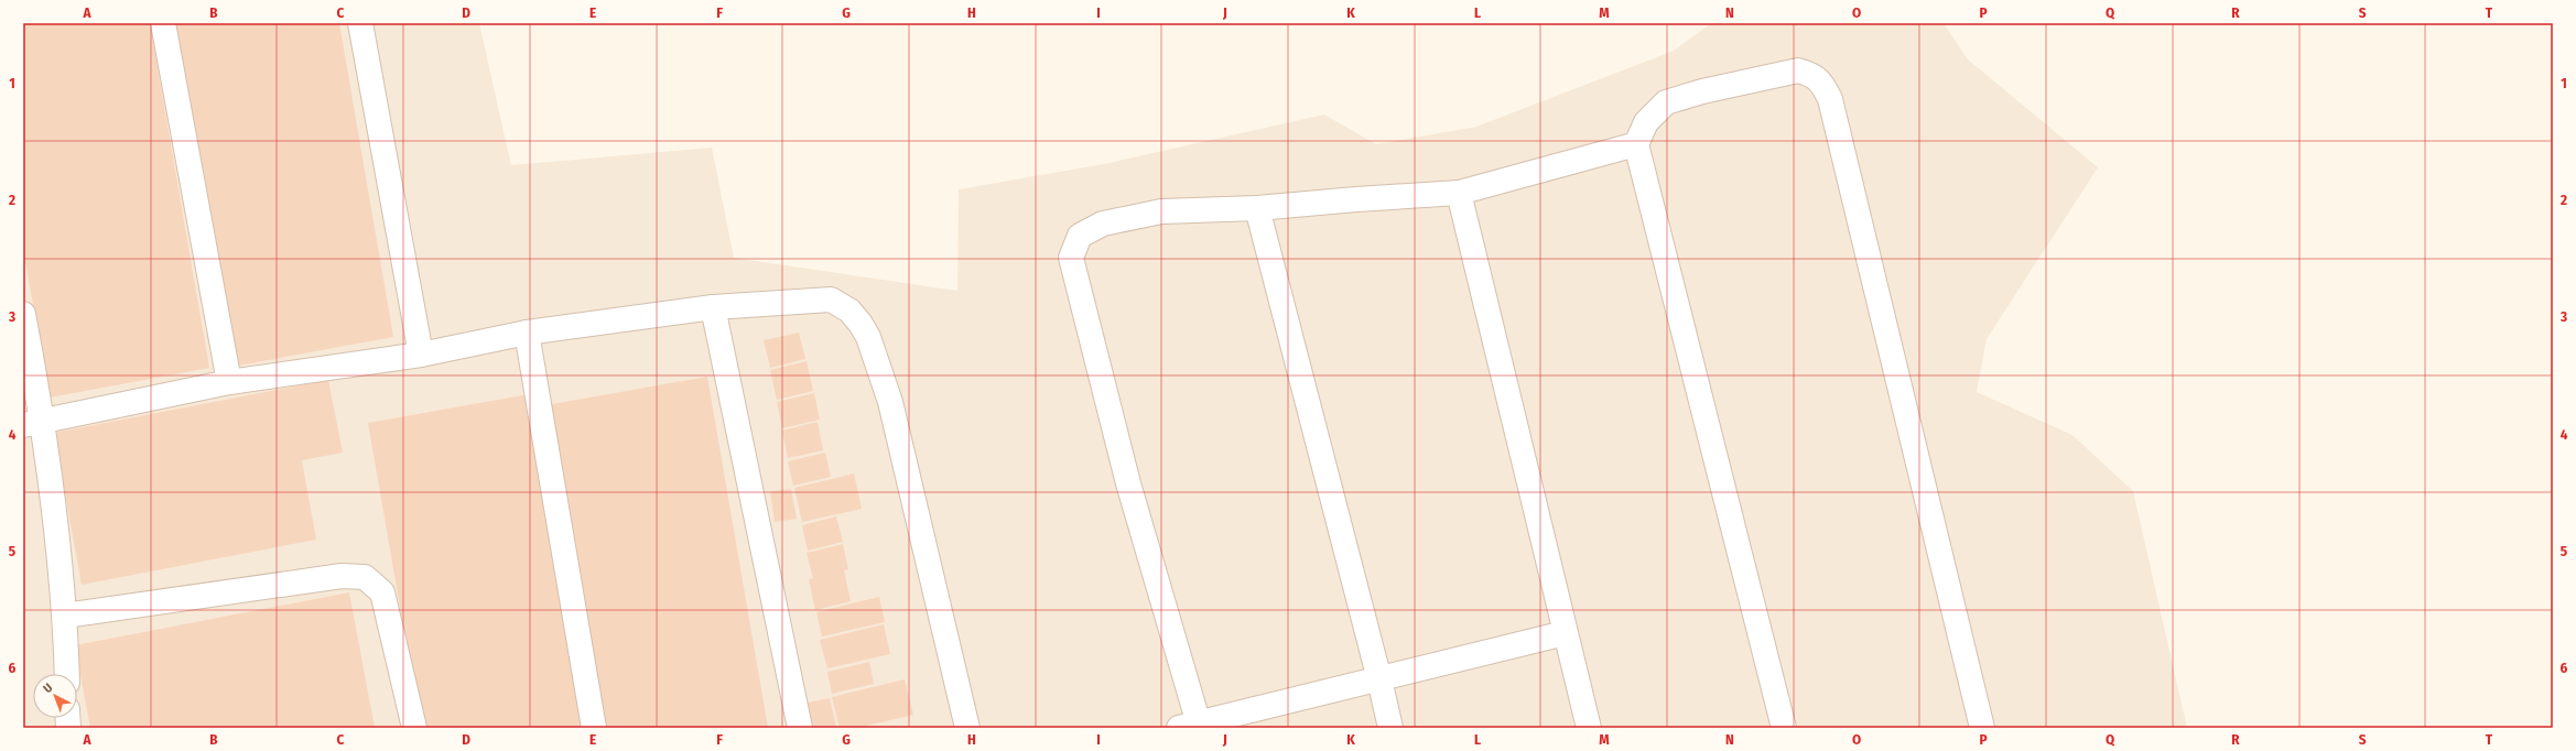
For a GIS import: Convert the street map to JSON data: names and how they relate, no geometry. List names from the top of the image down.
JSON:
{
  "north": "top left",
  "grid": {
    "columns": [
      "A",
      "B",
      "C",
      "D",
      "E",
      "F",
      "G",
      "H",
      "I",
      "J",
      "K",
      "L",
      "M",
      "N",
      "O",
      "P",
      "Q",
      "R",
      "S",
      "T"
    ],
    "rows": [
      "1",
      "2",
      "3",
      "4",
      "5",
      "6"
    ]
  }
}
